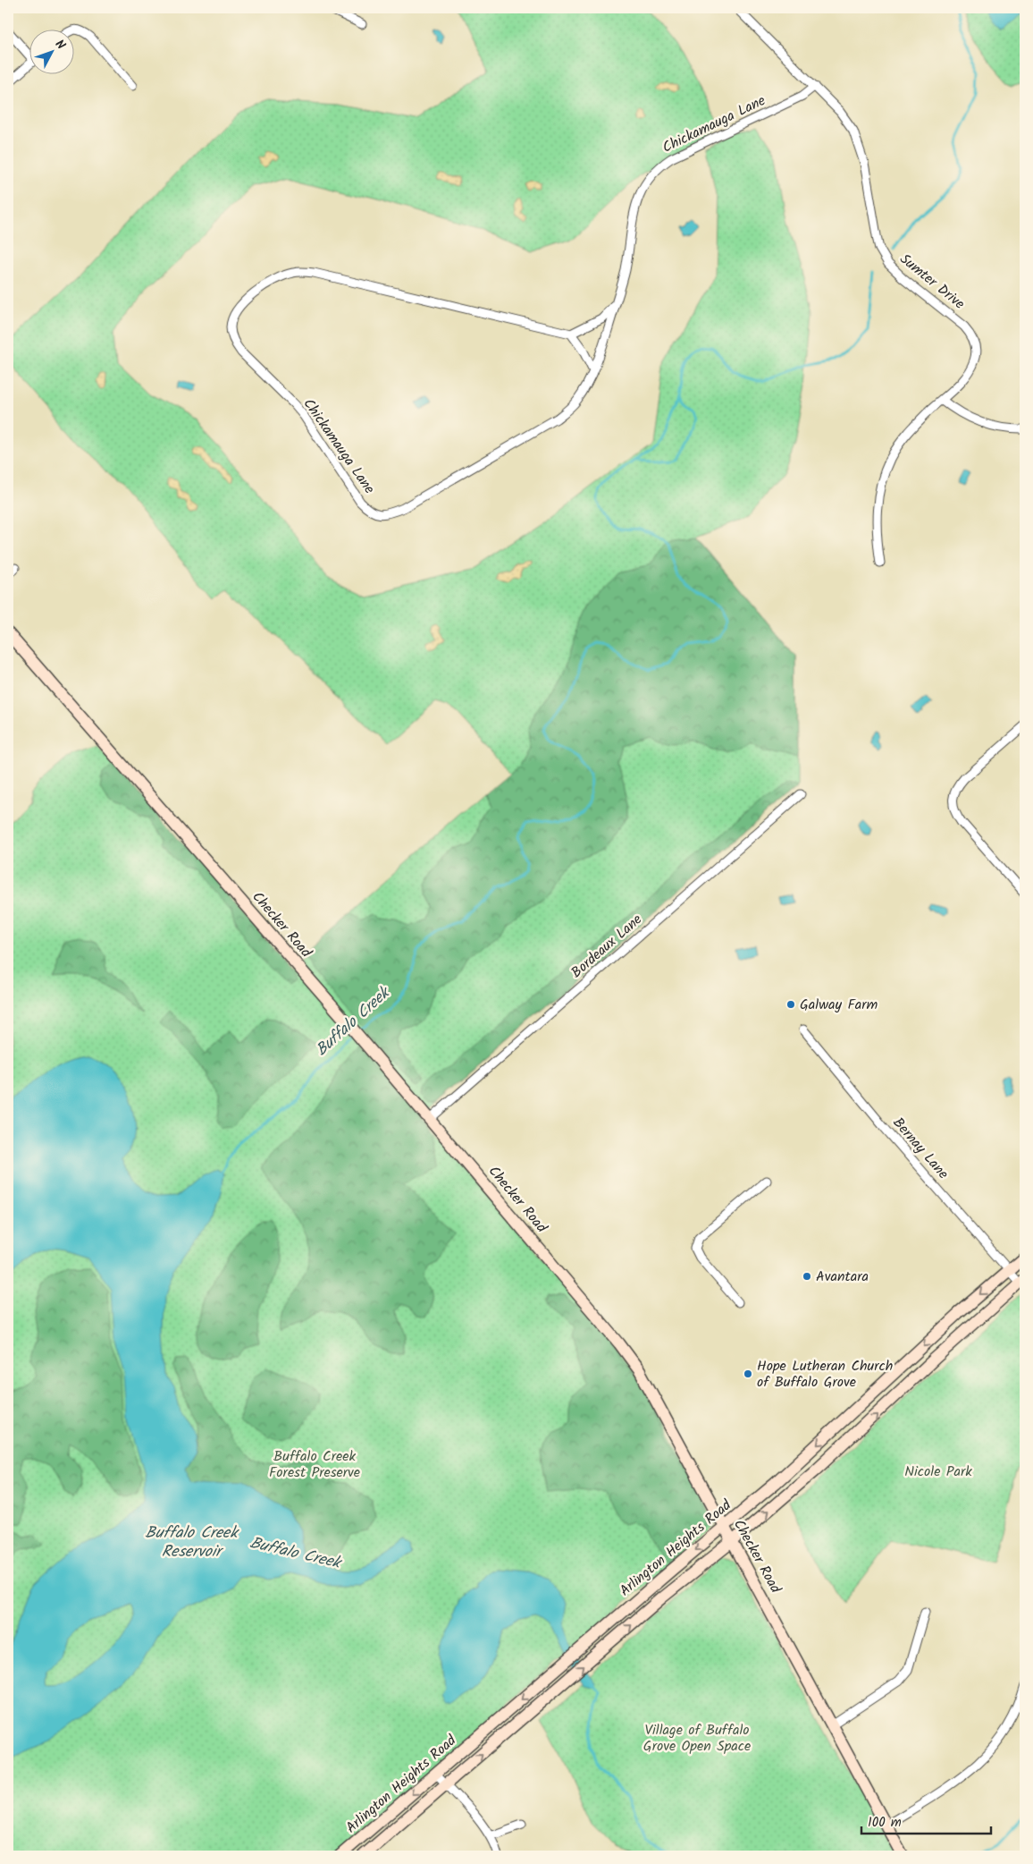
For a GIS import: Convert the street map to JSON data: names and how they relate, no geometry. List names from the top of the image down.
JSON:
{
  "streets": {
    "main road": ["Checker Road", "Arlington Heights Road"],
    "street": [
      "Chickamauga Lane",
      "Sumter Drive",
      "Bordeaux Lane",
      "Bernay Lane"
    ]
  },
  "crossings": [
    ["Chickamauga Lane", "Sumter Drive"],
    ["Checker Road", "Bordeaux Lane"],
    ["Checker Road", "Arlington Heights Road"],
    ["Bernay Lane", "Arlington Heights Road"]
  ],
  "water": ["Buffalo Creek", "Buffalo Creek Reservoir"],
  "parks": ["Buffalo Creek Forest Preserve", "Nicole Park", "Village of Buffalo Grove Open Space"],
  "places": ["Galway Farm", "Avantara", "Hope Lutheran Church of Buffalo Grove"],
  "scale_bar": "100 m",
  "north": "top right"
}
